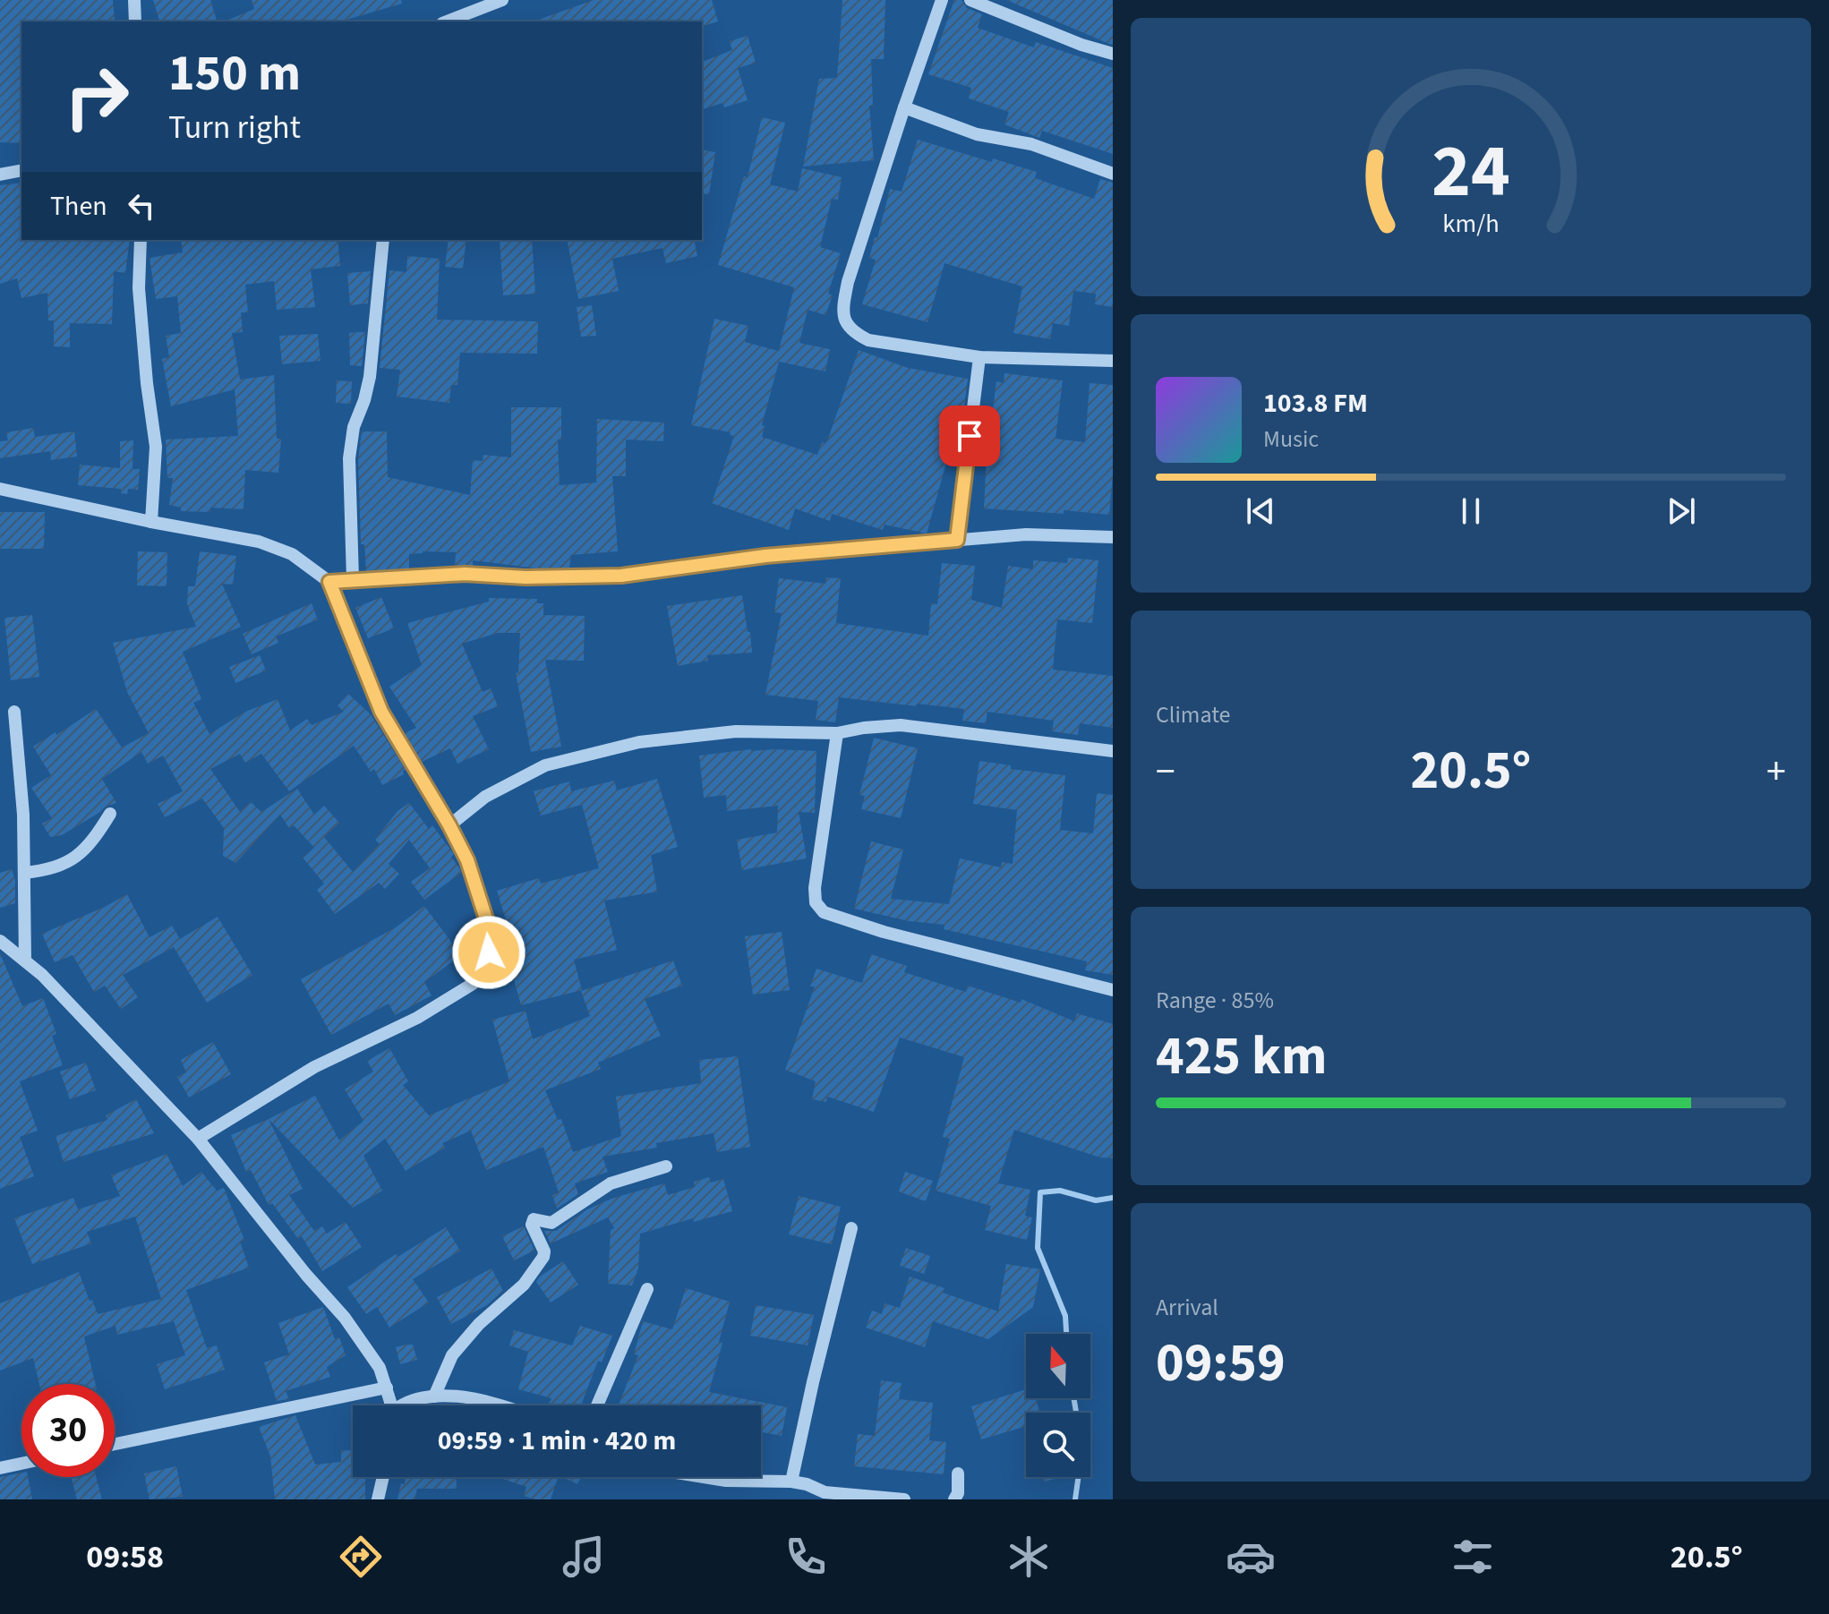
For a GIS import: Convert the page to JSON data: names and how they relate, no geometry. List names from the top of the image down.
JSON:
{
  "north": "top",
  "page": {
    "turn": ["150 m", "Turn right"],
    "then": "Then",
    "song": ["103.8 FM", "Music"],
    "tile": [
      "Climate",
      ["Range · 85%", "425 km"],
      ["Arrival", "09:59"]
    ],
    "heat": ["−", "20.5°", "+"],
    "limit": "30",
    "trip": "09:59 · 1 min · 420 m",
    "tabs": ["09:58", "20.5°"],
    "gauge": ["24", "km/h"]
  }
}
